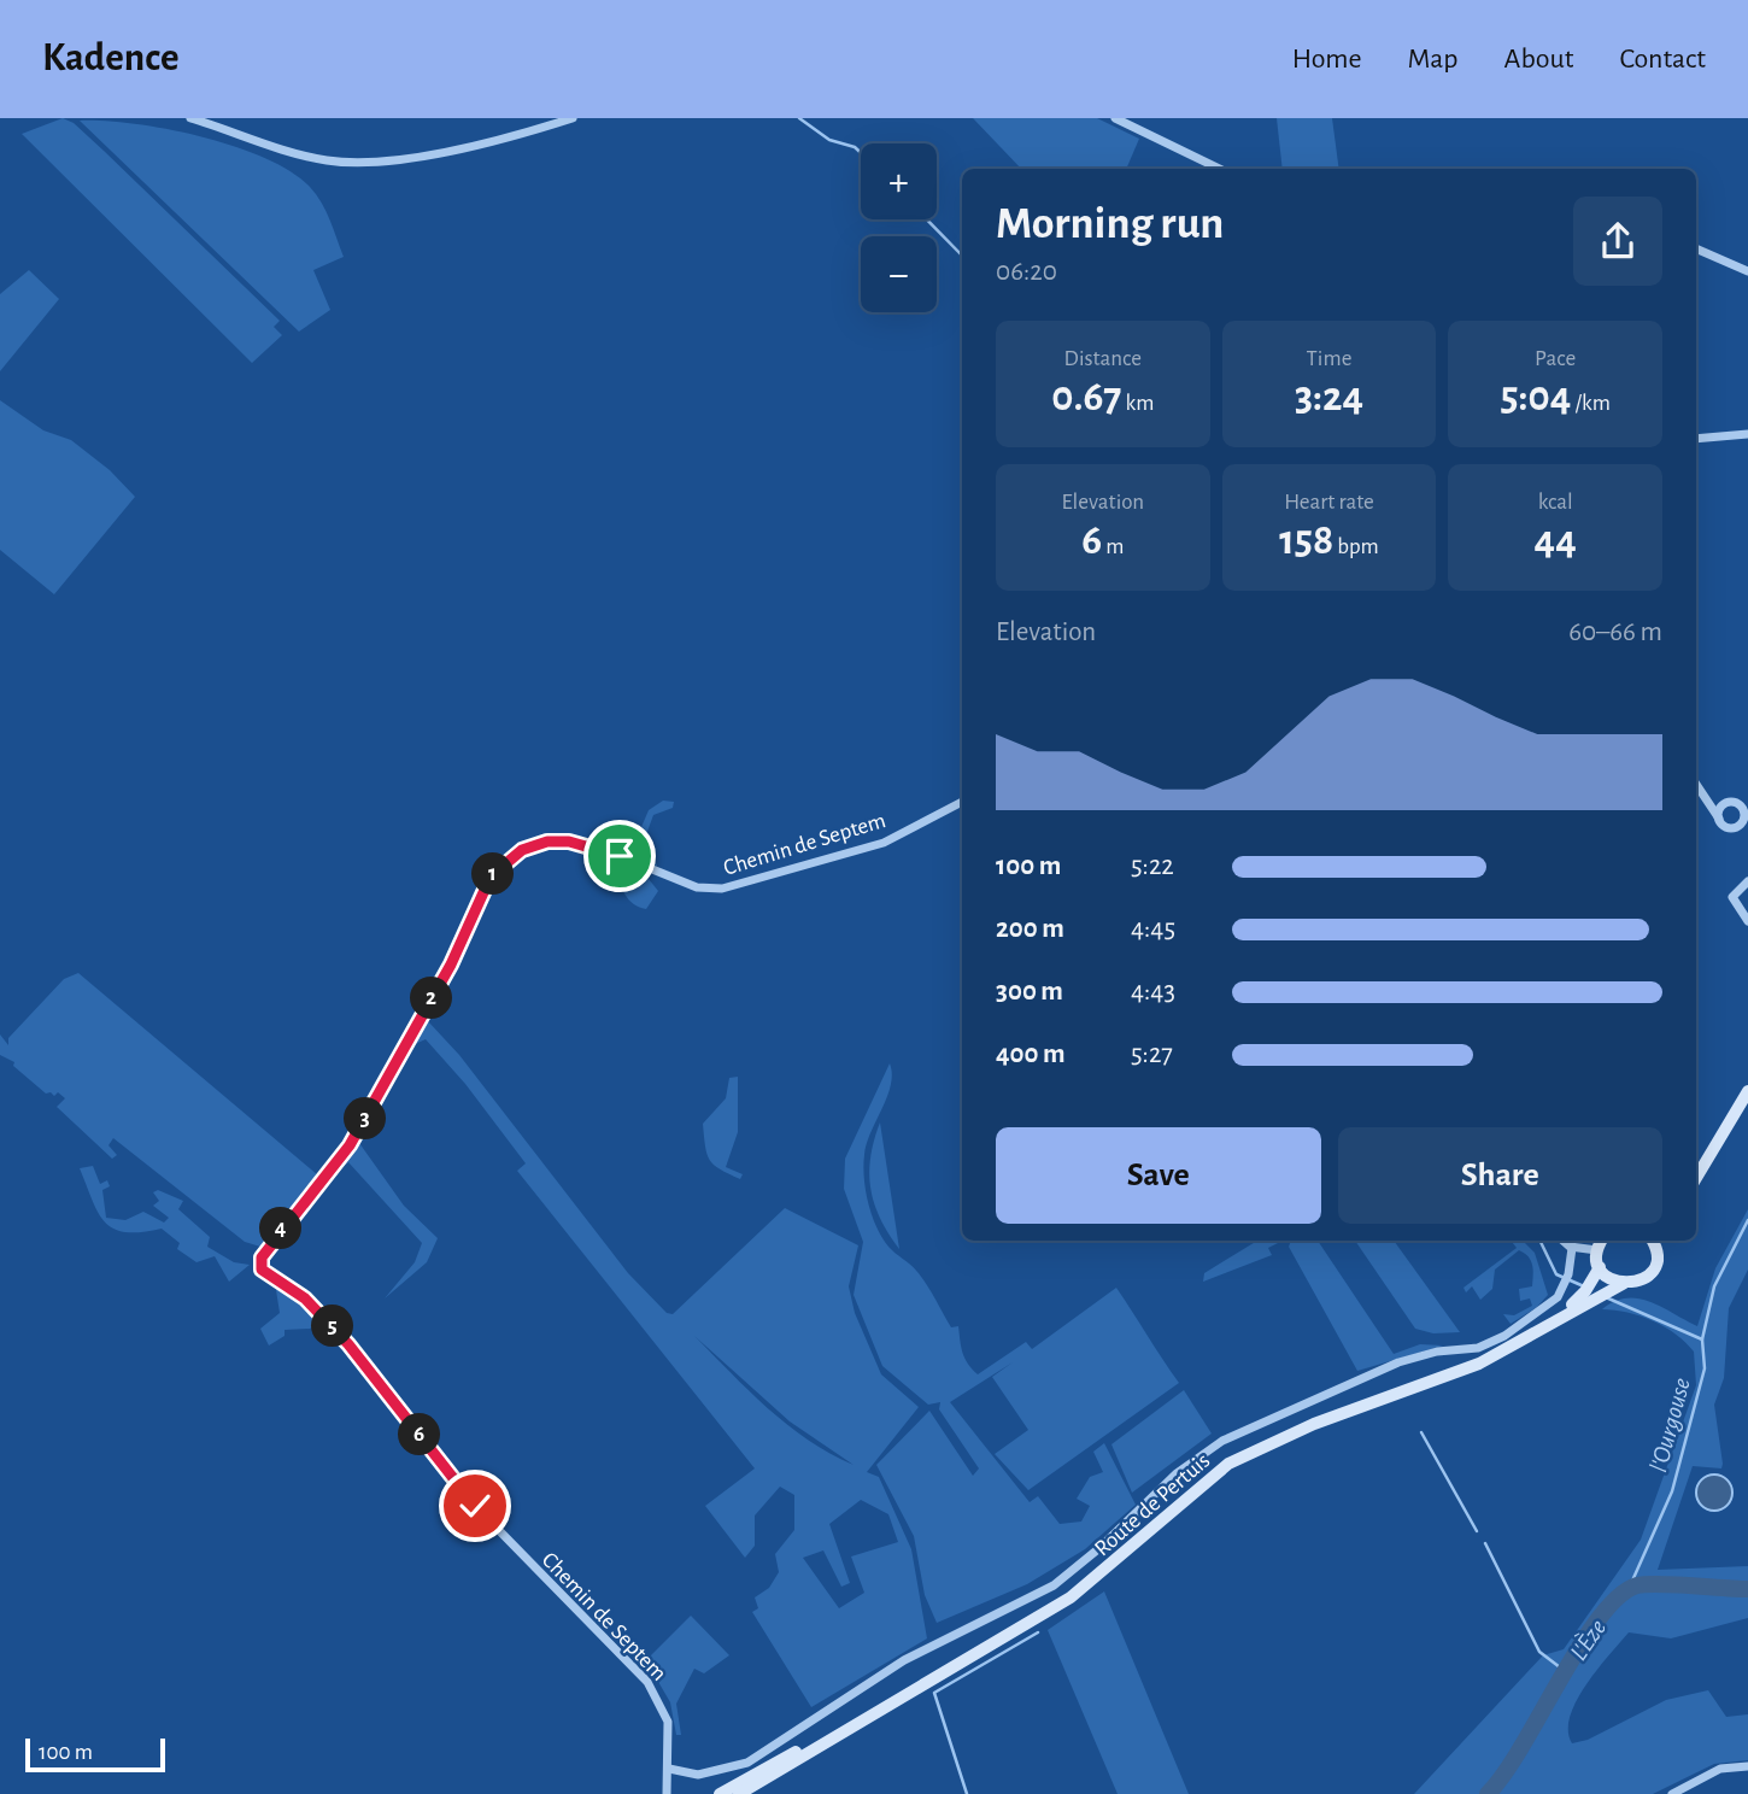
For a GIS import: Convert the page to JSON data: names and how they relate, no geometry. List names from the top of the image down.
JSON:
{
  "streets": {
    "main road": ["Route de Pertuis"],
    "street": ["Chemin de Septem"]
  },
  "water": ["l'Ourgouse", "L'Èze"],
  "scale_bar": "100 m",
  "page": {
    "header": "Kadence",
    "nav": [
      "Home",
      "Map",
      "About",
      "Contact"
    ],
    "map_buttons": ["+", "−"],
    "heading": ["Morning run", "06:20"],
    "stats": [
      ["Distance", "0.67 km"],
      ["Time", "3:24"],
      ["Pace", "5:04 /km"],
      ["Elevation", "6 m"],
      ["Heart rate", "158 bpm"],
      ["kcal", "44"]
    ],
    "chart": ["Elevation", "60–66 m"],
    "list": [
      {
        "name": "100 m",
        "note": "5:22"
      },
      {
        "name": "200 m",
        "note": "4:45"
      },
      {
        "name": "300 m",
        "note": "4:43"
      },
      {
        "name": "400 m",
        "note": "5:27"
      }
    ],
    "pins": [
      "1",
      "2",
      "3",
      "4",
      "5",
      "6"
    ],
    "buttons": ["Save", "Share"],
    "scale": "100 m"
  }
}
